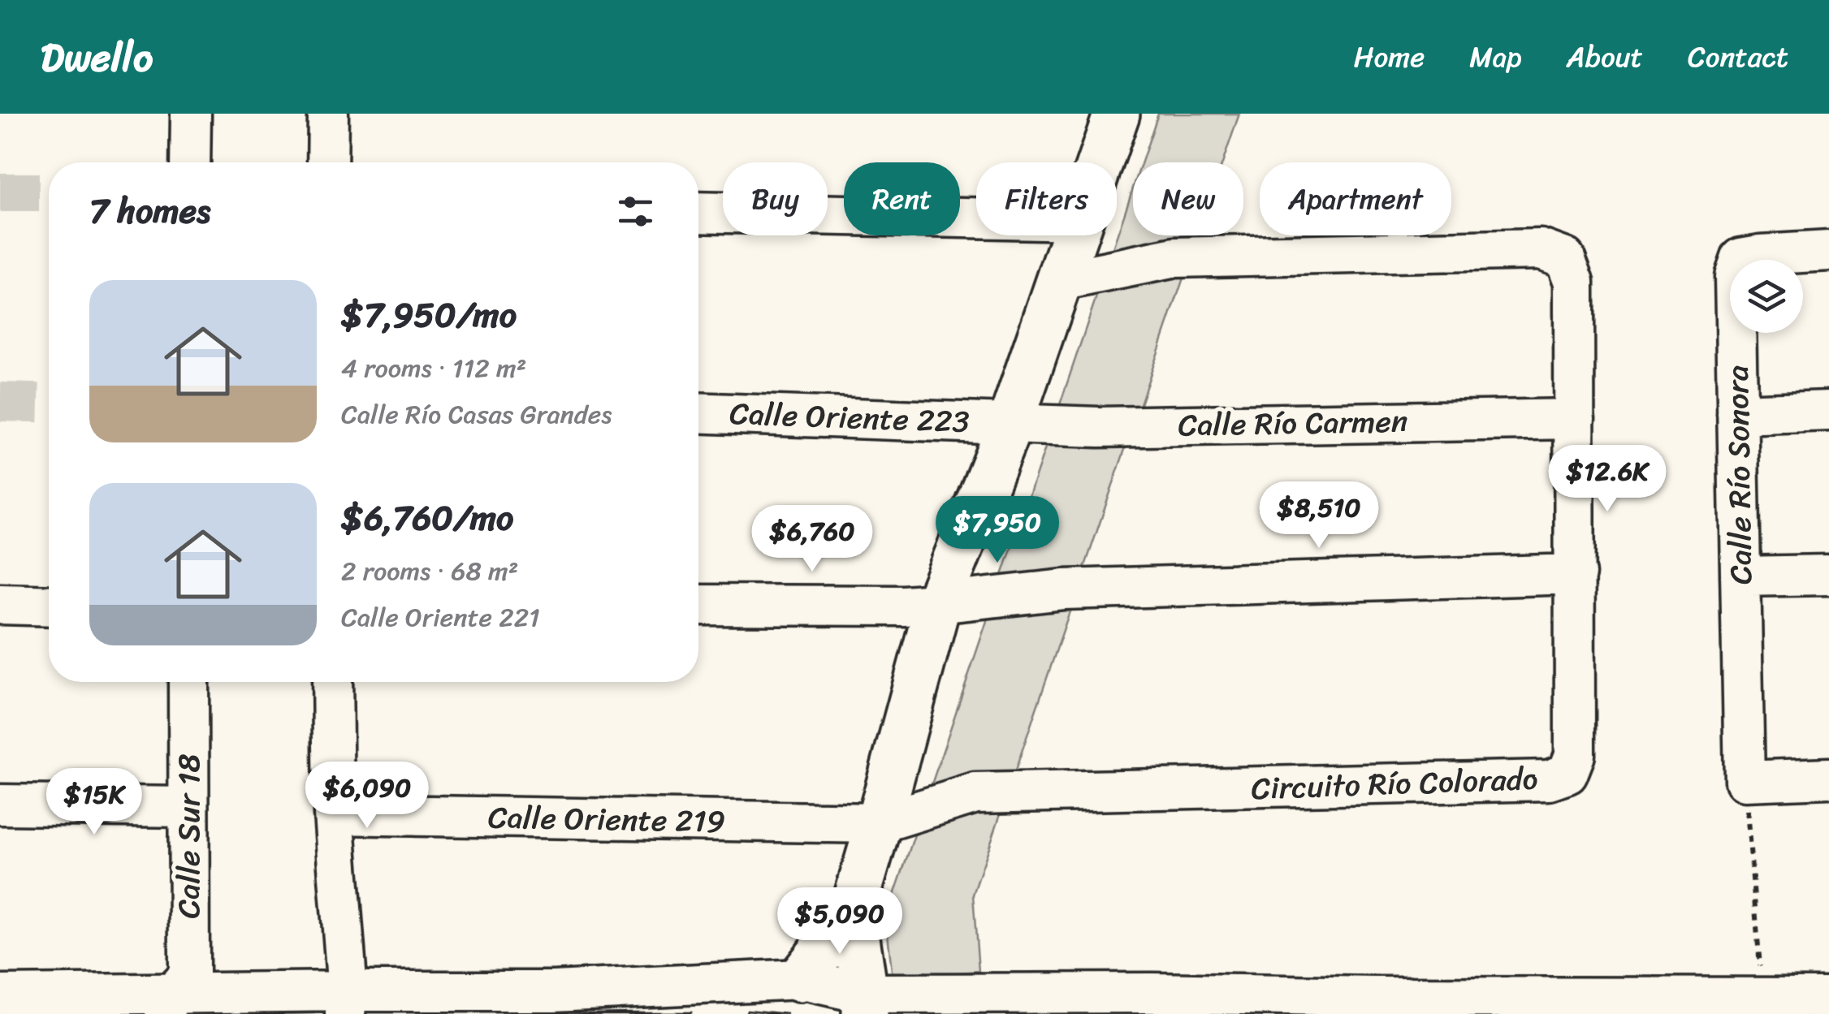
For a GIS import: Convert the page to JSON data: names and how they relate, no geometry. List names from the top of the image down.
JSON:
{
  "streets": {
    "street": [
      "Calle Oriente 223",
      "Calle Río Carmen",
      "Calle Río Sonora",
      "Circuito Río Colorado",
      "Calle Oriente 219",
      "Calle Sur 18"
    ]
  },
  "crossings": [
    ["Calle Oriente 223", "Calle Río Carmen"],
    ["Calle Río Carmen", "Circuito Río Colorado"],
    ["Circuito Río Colorado", "Calle Oriente 219"]
  ],
  "page": {
    "header": "Dwello",
    "nav": [
      "Home",
      "Map",
      "About",
      "Contact"
    ],
    "chip": [
      "Buy",
      "Rent",
      "Filters",
      "New",
      "Apartment"
    ],
    "heading": "7 homes",
    "list": [
      {
        "name": "$7,950/mo",
        "note": "4 rooms · 112 m² · Calle Río Casas Grandes"
      },
      {
        "name": "$6,760/mo",
        "note": "2 rooms · 68 m² · Calle Oriente 221"
      }
    ],
    "price": [
      "$12.6K",
      "$8,510",
      "$7,950",
      "$6,760",
      "$6,090",
      "$15K",
      "$5,090"
    ]
  }
}
